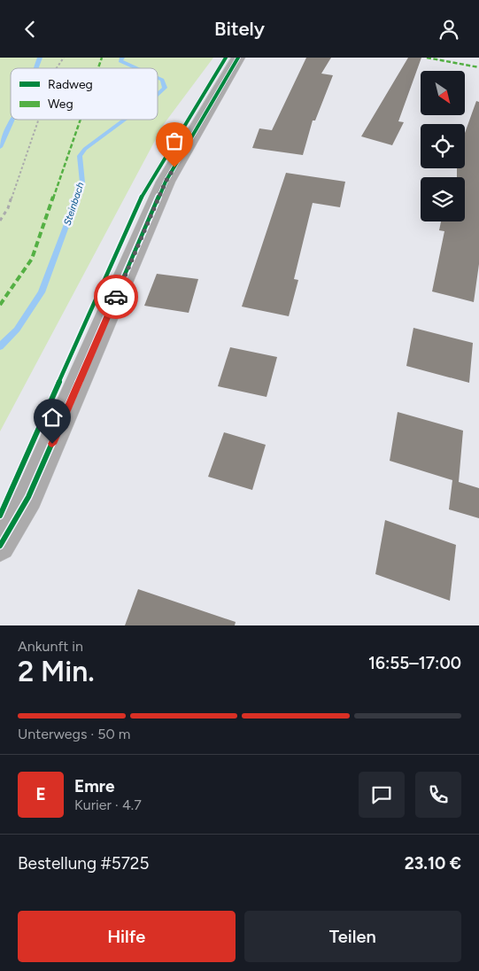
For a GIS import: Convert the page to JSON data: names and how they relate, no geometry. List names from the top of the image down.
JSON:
{
  "water": ["Steinbach"],
  "legend": ["Radweg", "Weg"],
  "north": "bottom right",
  "page": {
    "header": "Bitely",
    "heading": ["2 Min.", "Ankunft in", "16:55–17:00"],
    "panel": [
      "Emre",
      "Kurier · 4.7",
      "Bestellung #5725",
      "23.10 €"
    ],
    "bar": "Unterwegs · 50 m",
    "round": "E",
    "buttons": ["Hilfe", "Teilen"]
  }
}
